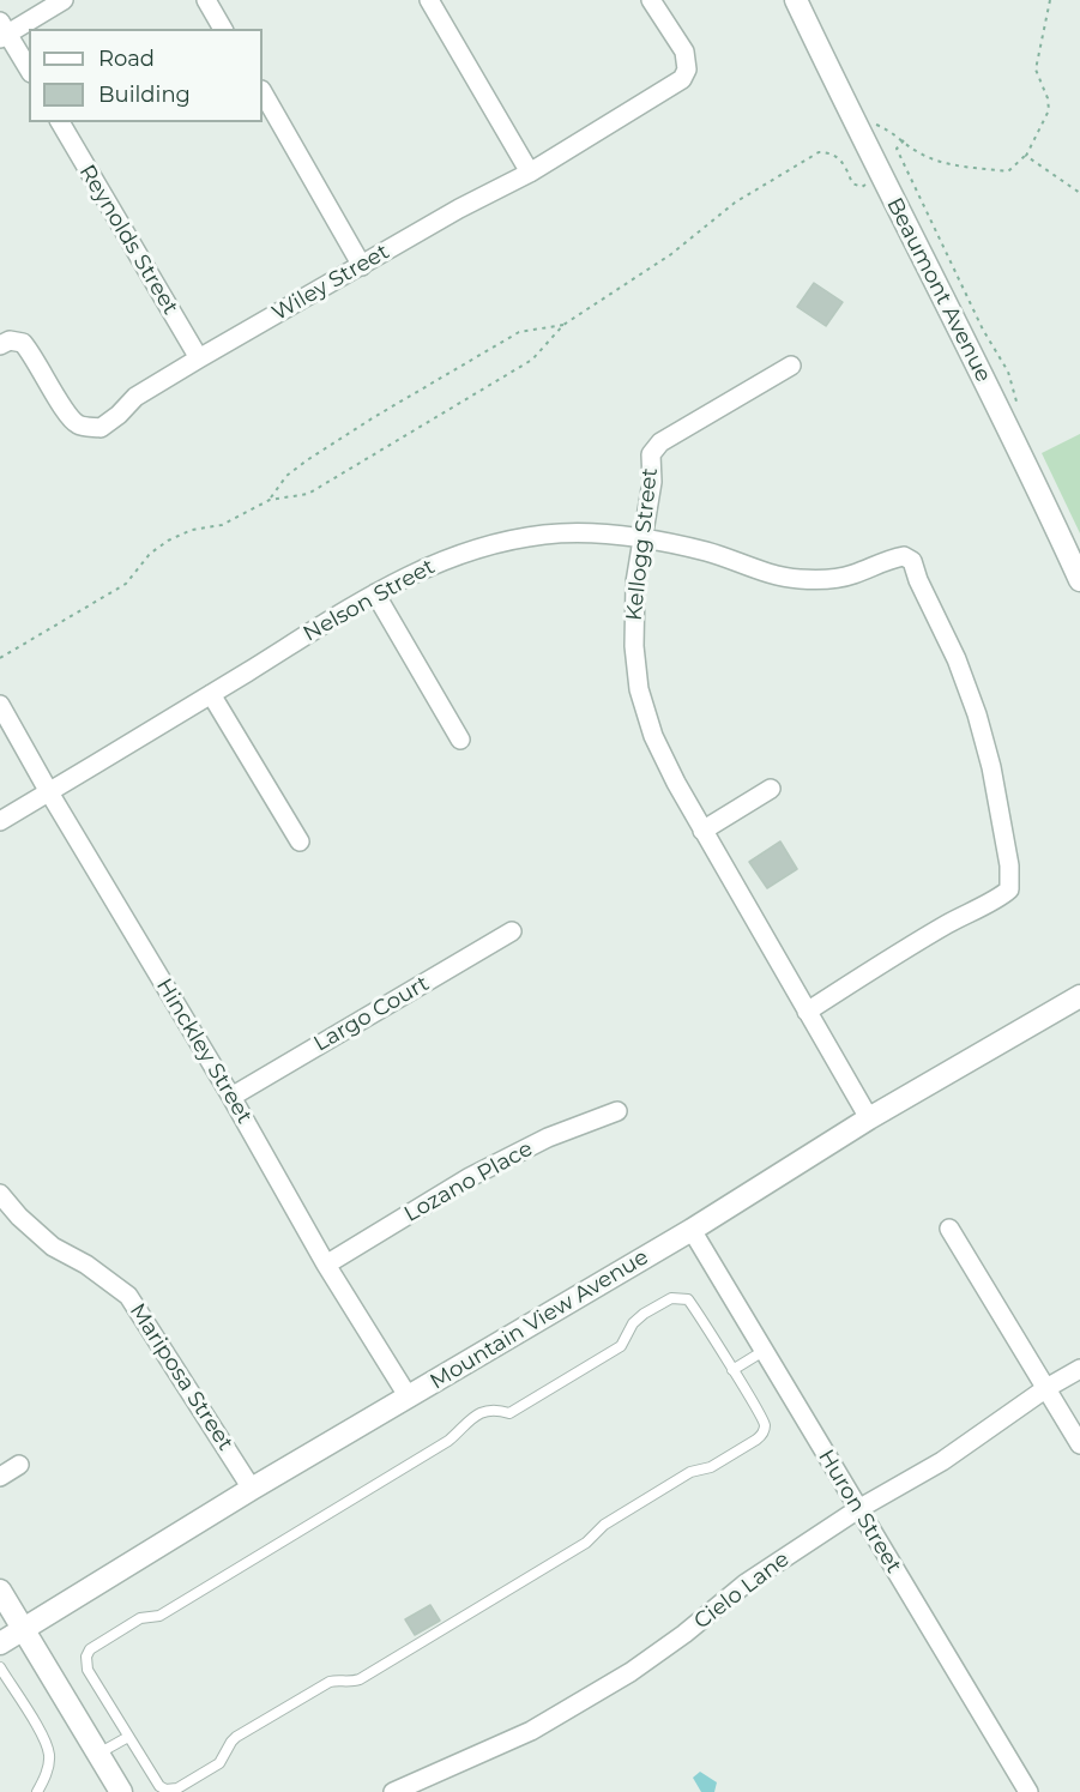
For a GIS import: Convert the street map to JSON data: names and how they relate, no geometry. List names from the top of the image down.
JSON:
{
  "streets": {
    "street": [
      "Reynolds Street",
      "Wiley Street",
      "Beaumont Avenue",
      "Kellogg Street",
      "Nelson Street",
      "Largo Court",
      "Hinckley Street",
      "Lozano Place",
      "Mountain View Avenue",
      "Mariposa Street",
      "Huron Street",
      "Cielo Lane"
    ]
  },
  "crossings": [
    ["Reynolds Street", "Wiley Street"],
    ["Kellogg Street", "Nelson Street"],
    ["Kellogg Street", "Mountain View Avenue"],
    ["Nelson Street", "Hinckley Street"],
    ["Largo Court", "Hinckley Street"],
    ["Hinckley Street", "Lozano Place"],
    ["Hinckley Street", "Mountain View Avenue"],
    ["Mountain View Avenue", "Mariposa Street"],
    ["Mountain View Avenue", "Huron Street"],
    ["Huron Street", "Cielo Lane"]
  ],
  "legend": ["Road", "Building"]
}
